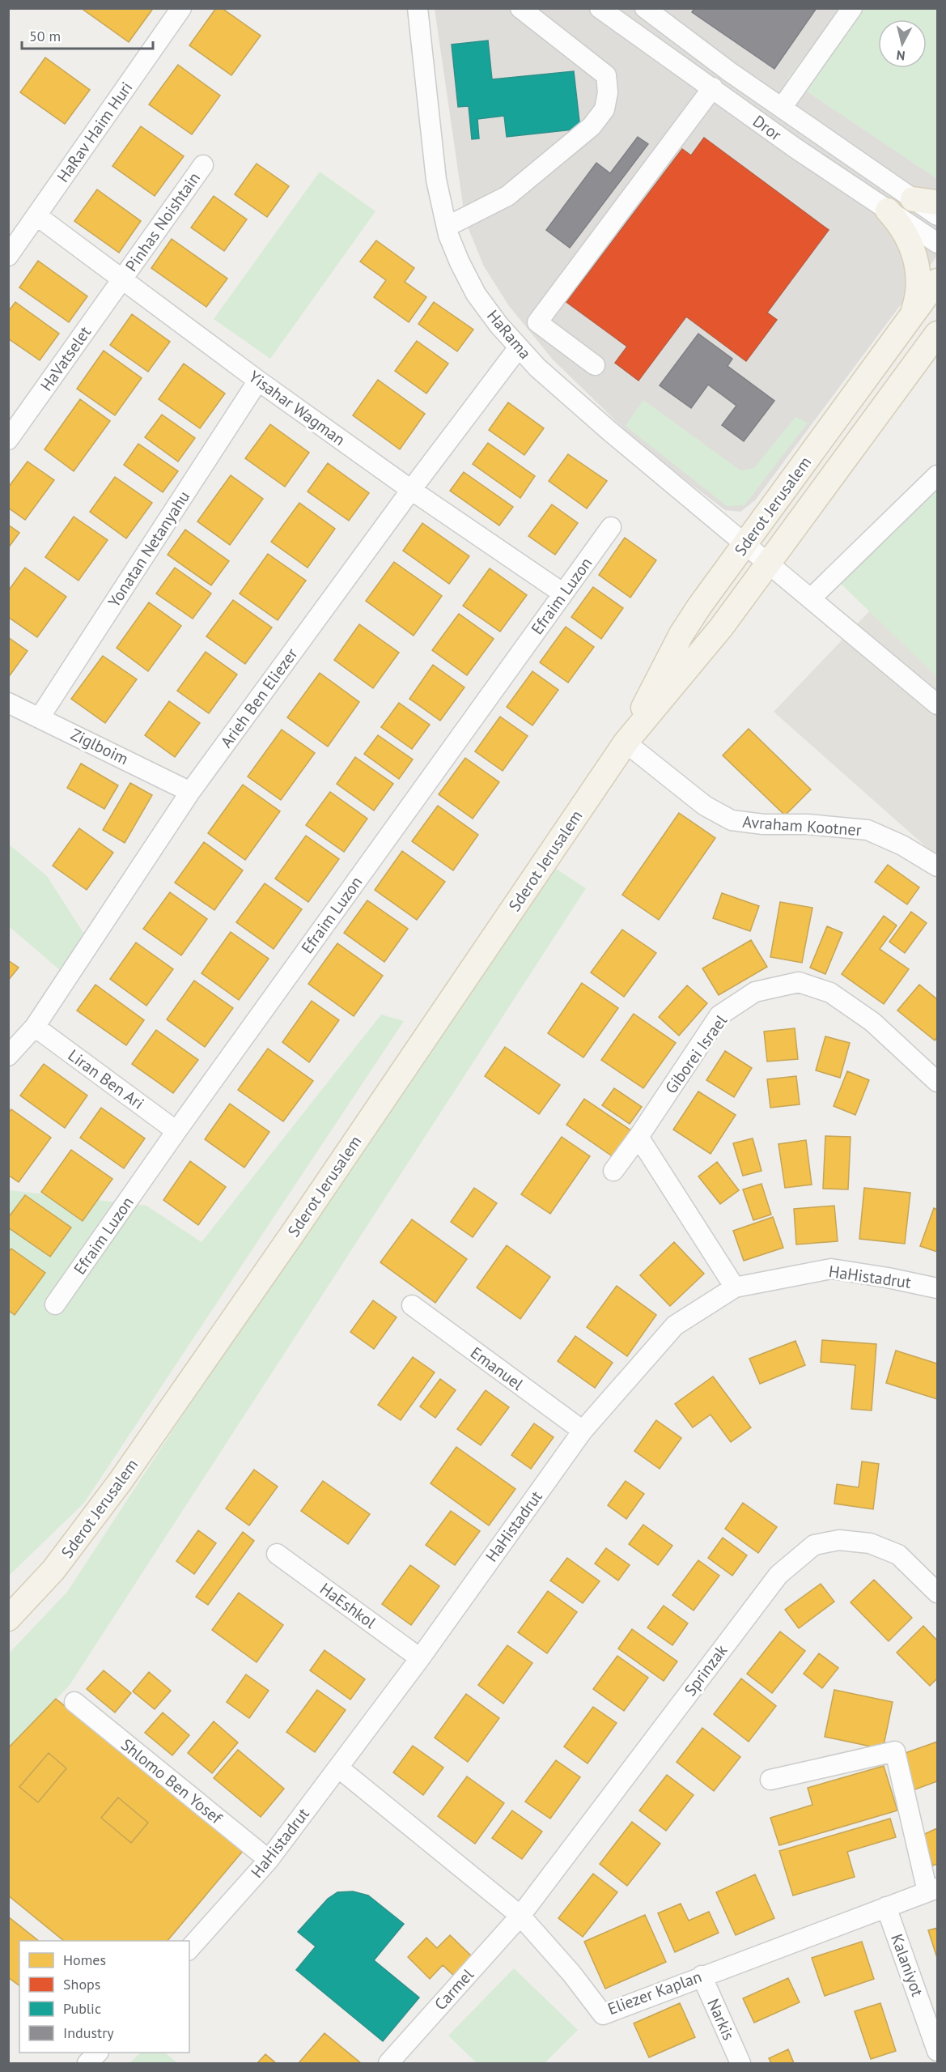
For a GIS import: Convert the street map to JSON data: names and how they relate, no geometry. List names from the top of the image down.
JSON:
{
  "streets": {
    "main road": ["Sderot Jerusalem"],
    "street": [
      "Dror",
      "HaRav Haim Huri",
      "Pinhas Noishtain",
      "HaRama",
      "HaVatselet",
      "Yisahar Wagman",
      "Yonatan Netanyahu",
      "Efraim Luzon",
      "Arieh Ben Eliezer",
      "Ziglboim",
      "Avraham Kootner",
      "Giborei Israel",
      "Liran Ben Ari",
      "HaHistadrut",
      "Emanuel",
      "HaEshkol",
      "Sprinzak",
      "Shlomo Ben Yosef",
      "Kalaniyot",
      "Carmel",
      "Eliezer Kaplan",
      "Narkis"
    ]
  },
  "crossings": [
    ["HaRav Haim Huri", "Yisahar Wagman"],
    ["Pinhas Noishtain", "HaVatselet"],
    ["Pinhas Noishtain", "Yisahar Wagman"],
    ["HaRama", "Sderot Jerusalem"],
    ["HaRama", "Arieh Ben Eliezer"],
    ["HaVatselet", "Yisahar Wagman"],
    ["Yisahar Wagman", "Yonatan Netanyahu"],
    ["Yisahar Wagman", "Efraim Luzon"],
    ["Yisahar Wagman", "Arieh Ben Eliezer"],
    ["Sderot Jerusalem", "Avraham Kootner"],
    ["Yonatan Netanyahu", "Ziglboim"],
    ["Efraim Luzon", "Liran Ben Ari"],
    ["Arieh Ben Eliezer", "Ziglboim"],
    ["Arieh Ben Eliezer", "Liran Ben Ari"],
    ["HaHistadrut", "Emanuel"],
    ["HaHistadrut", "HaEshkol"],
    ["HaHistadrut", "Shlomo Ben Yosef"],
    ["HaHistadrut", "Eliezer Kaplan"],
    ["Sprinzak", "Carmel"],
    ["Sprinzak", "Eliezer Kaplan"],
    ["Kalaniyot", "Eliezer Kaplan"],
    ["Carmel", "Eliezer Kaplan"],
    ["Eliezer Kaplan", "Narkis"]
  ],
  "legend": [
    "Homes",
    "Shops",
    "Public",
    "Industry"
  ],
  "scale_bar": "50 m",
  "north": "bottom"
}
